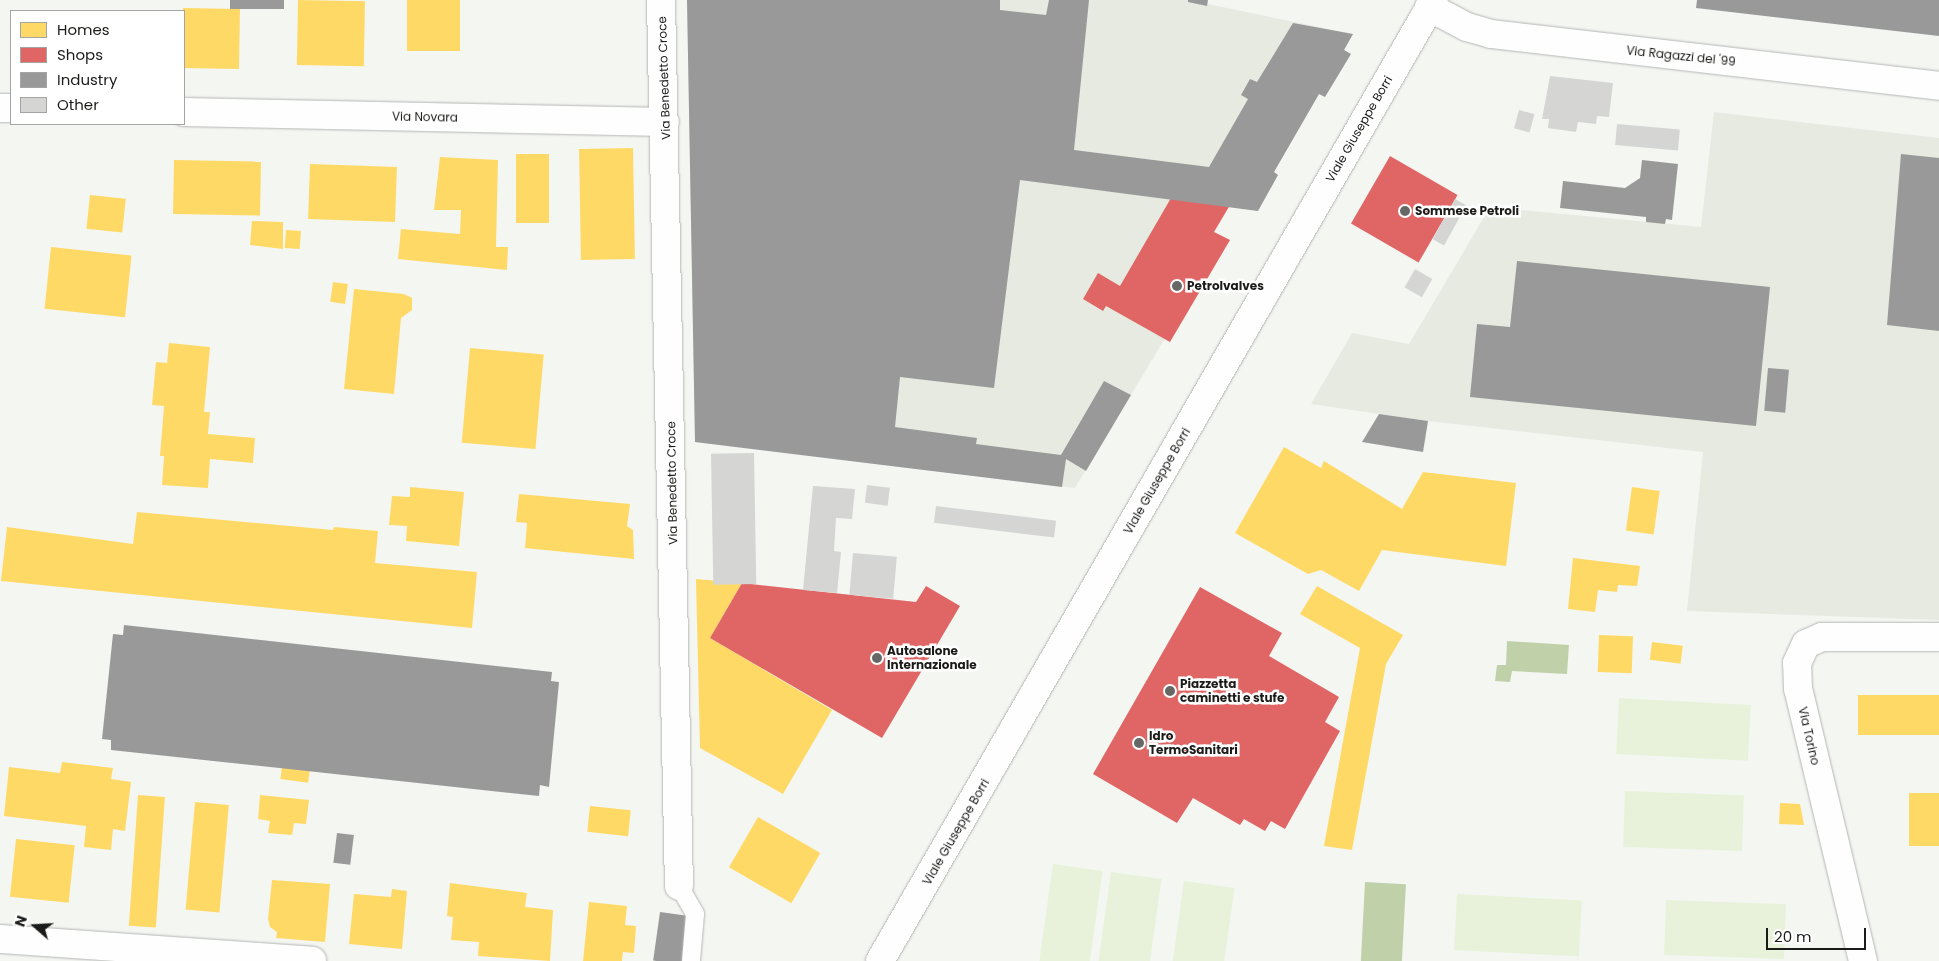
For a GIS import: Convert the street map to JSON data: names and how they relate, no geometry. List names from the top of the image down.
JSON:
{
  "streets": {
    "street": [
      "Via Ragazzi del '99",
      "Via Benedetto Croce",
      "Via Novara",
      "Viale Giuseppe Borri",
      "Via Torino"
    ]
  },
  "crossings": [
    ["Via Ragazzi del '99", "Viale Giuseppe Borri"],
    ["Via Benedetto Croce", "Via Novara"]
  ],
  "places": [
    "Sommese Petroli",
    "Petrolvalves",
    "Autosalone Internazionale",
    "Piazzetta caminetti e stufe",
    "Idro TermoSanitari"
  ],
  "legend": [
    "Homes",
    "Shops",
    "Industry",
    "Other"
  ],
  "scale_bar": "20 m",
  "north": "left"
}
